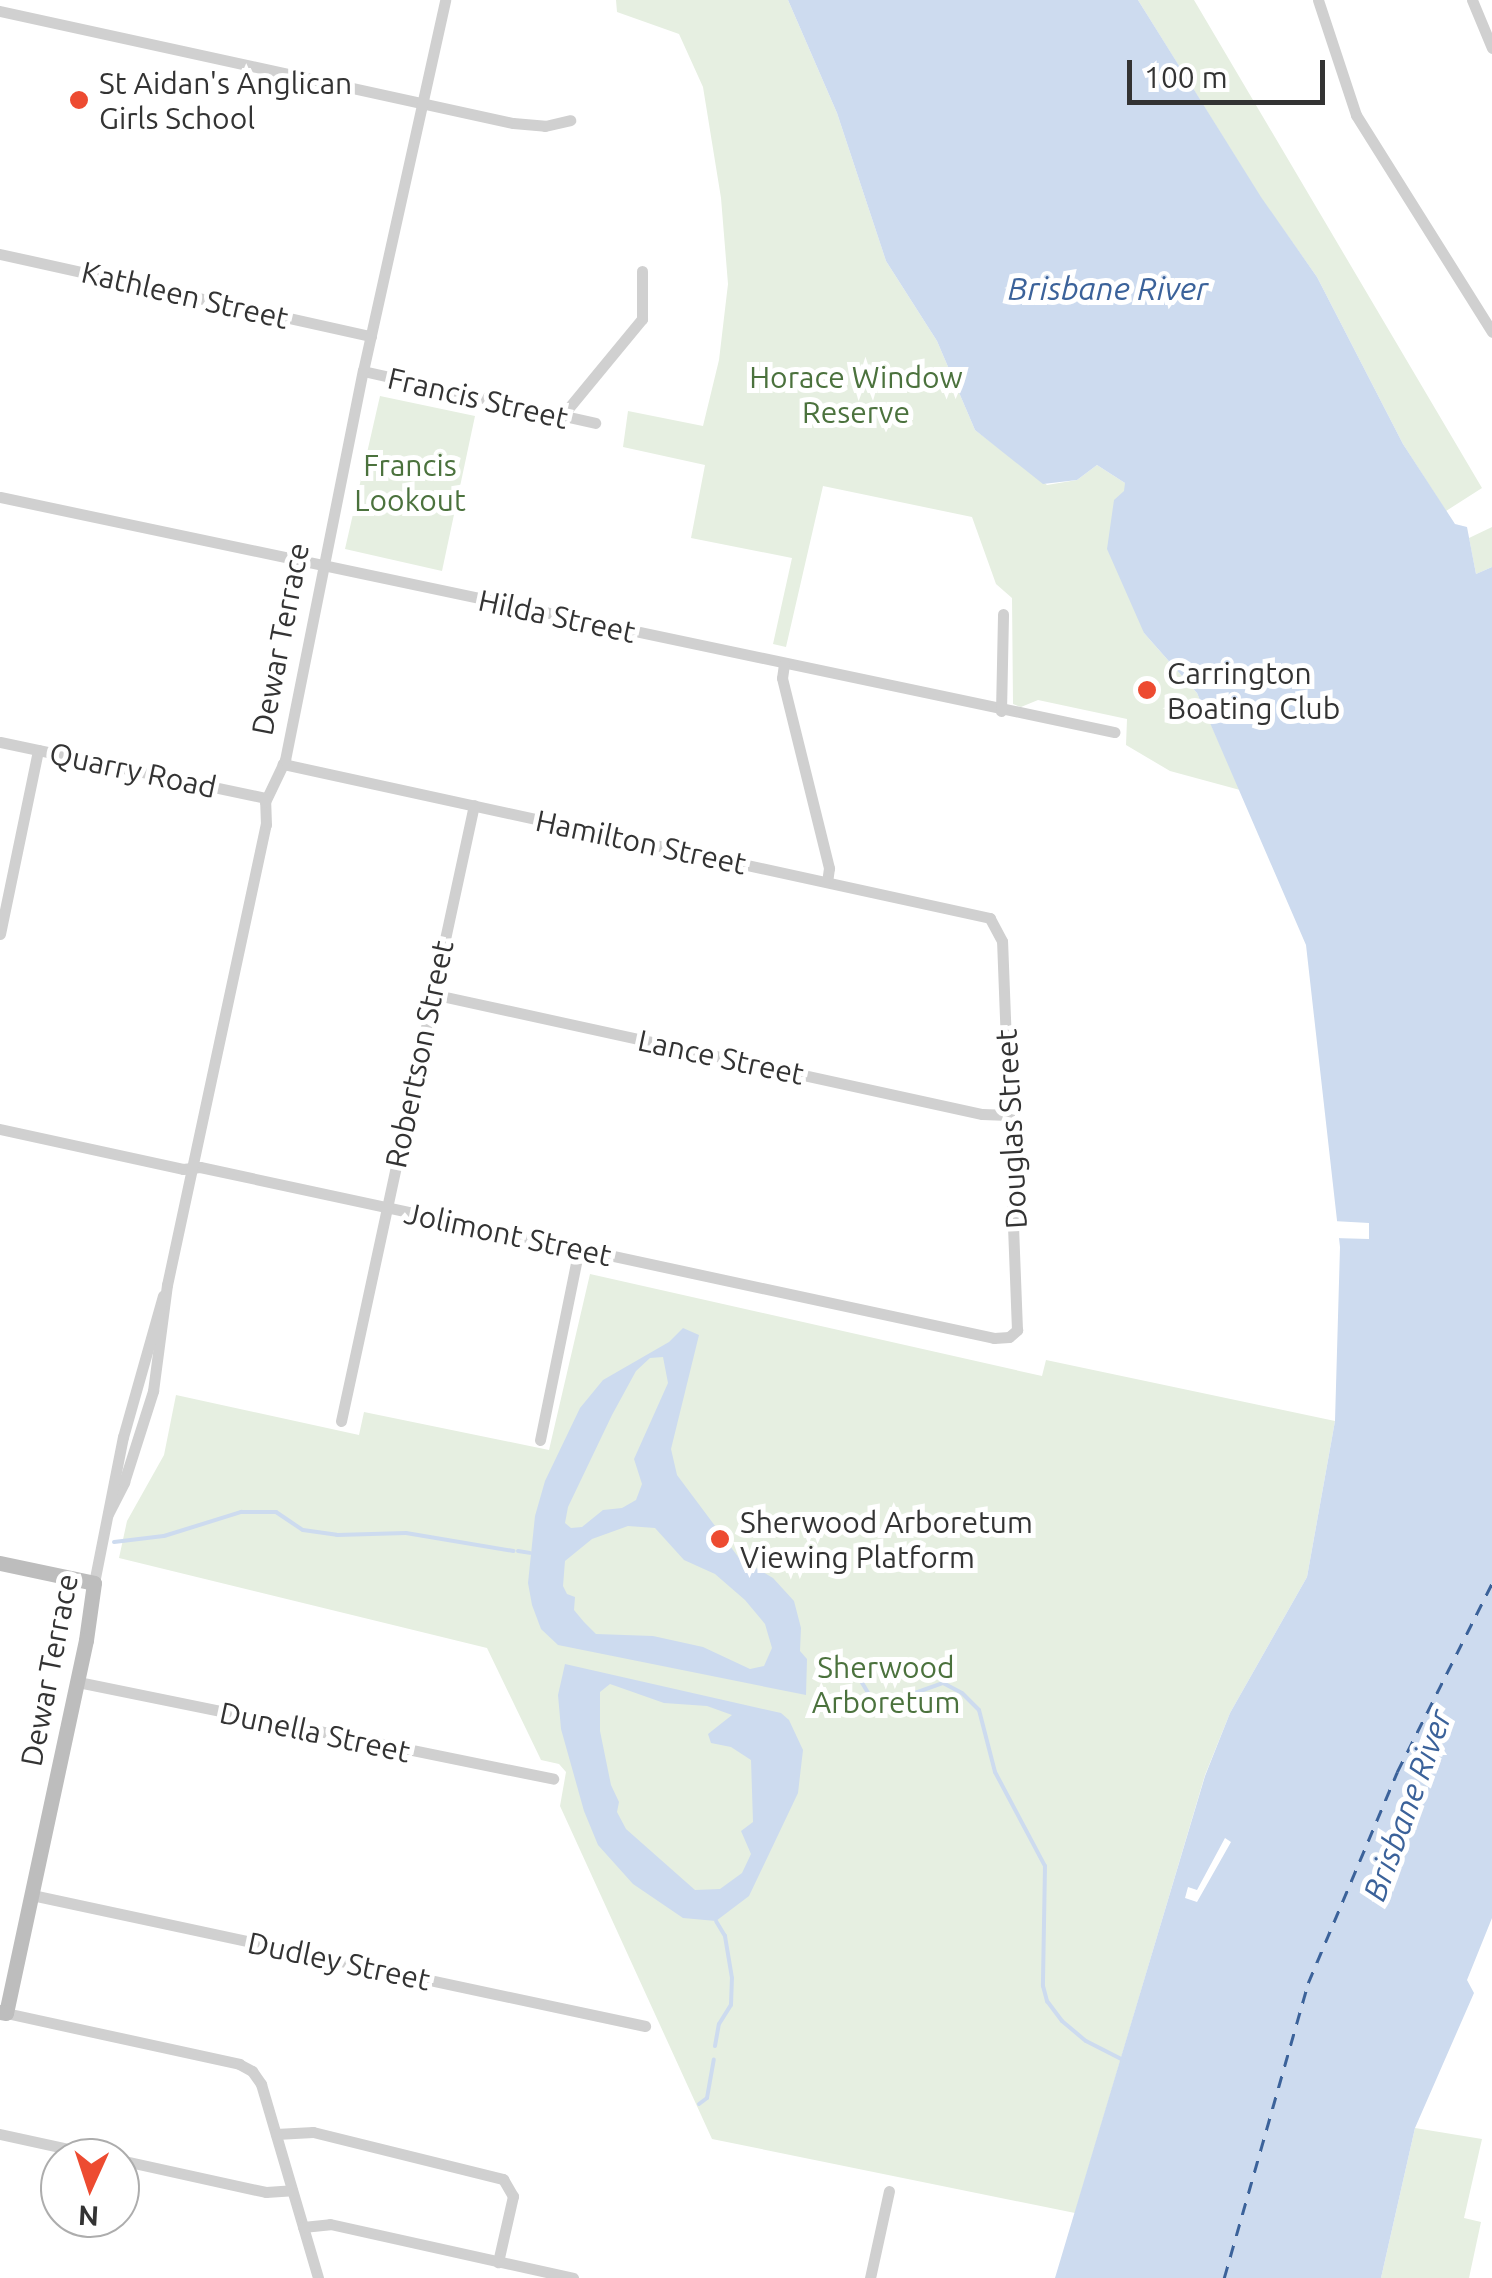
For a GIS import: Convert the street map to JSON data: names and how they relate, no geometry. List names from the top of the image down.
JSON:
{
  "streets": {
    "street": [
      "Kathleen Street",
      "Francis Street",
      "Hilda Street",
      "Dewar Terrace",
      "Quarry Road",
      "Hamilton Street",
      "Robertson Street",
      "Lance Street",
      "Douglas Street",
      "Jolimont Street",
      "Dunella Street",
      "Dudley Street"
    ]
  },
  "crossings": [
    ["Kathleen Street", "Dewar Terrace"],
    ["Francis Street", "Dewar Terrace"],
    ["Hilda Street", "Dewar Terrace"],
    ["Dewar Terrace", "Quarry Road"],
    ["Dewar Terrace", "Hamilton Street"],
    ["Dewar Terrace", "Jolimont Street"],
    ["Dewar Terrace", "Dunella Street"],
    ["Dewar Terrace", "Dudley Street"],
    ["Hamilton Street", "Robertson Street"],
    ["Hamilton Street", "Douglas Street"],
    ["Robertson Street", "Lance Street"],
    ["Robertson Street", "Jolimont Street"],
    ["Lance Street", "Douglas Street"],
    ["Douglas Street", "Jolimont Street"]
  ],
  "water": ["Brisbane River"],
  "parks": ["Horace Window Reserve", "Francis Lookout", "Sherwood Arboretum"],
  "places": ["St Aidan's Anglican Girls School", "Carrington Boating Club", "Sherwood Arboretum Viewing Platform"],
  "scale_bar": "100 m",
  "north": "bottom"
}
